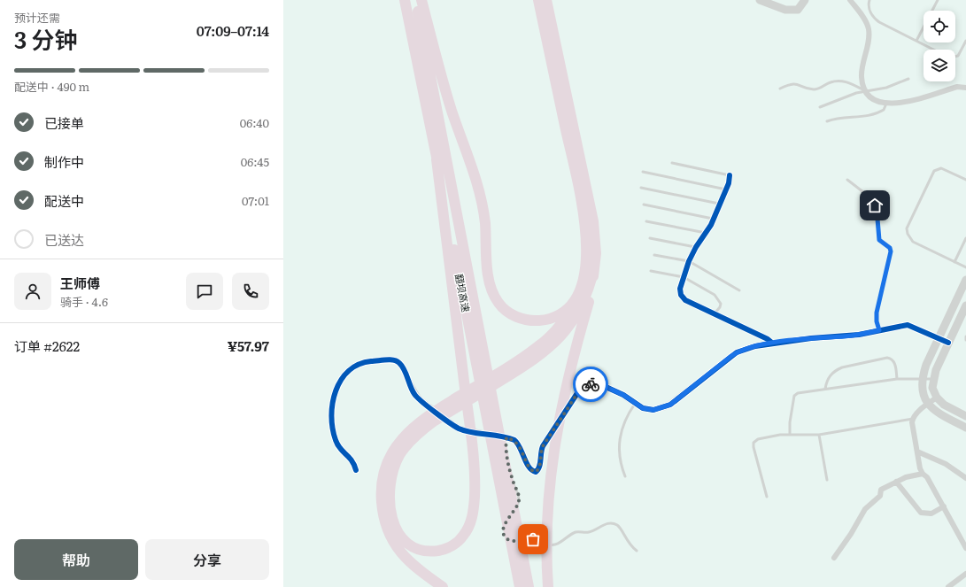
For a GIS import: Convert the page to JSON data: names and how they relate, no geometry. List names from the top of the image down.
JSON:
{
  "streets": {
    "highway": ["翻坝高速"]
  },
  "page": {
    "heading": ["3 分钟", "预计还需", "07:09–07:14"],
    "panel": [
      "王师傅",
      "骑手 · 4.6",
      "订单 #2622",
      "¥57.97"
    ],
    "bar": "配送中 · 490 m",
    "list": [
      ["已接单", "06:40"],
      ["制作中", "06:45"],
      ["配送中", "07:01"],
      "已送达"
    ],
    "buttons": ["帮助", "分享"]
  }
}
